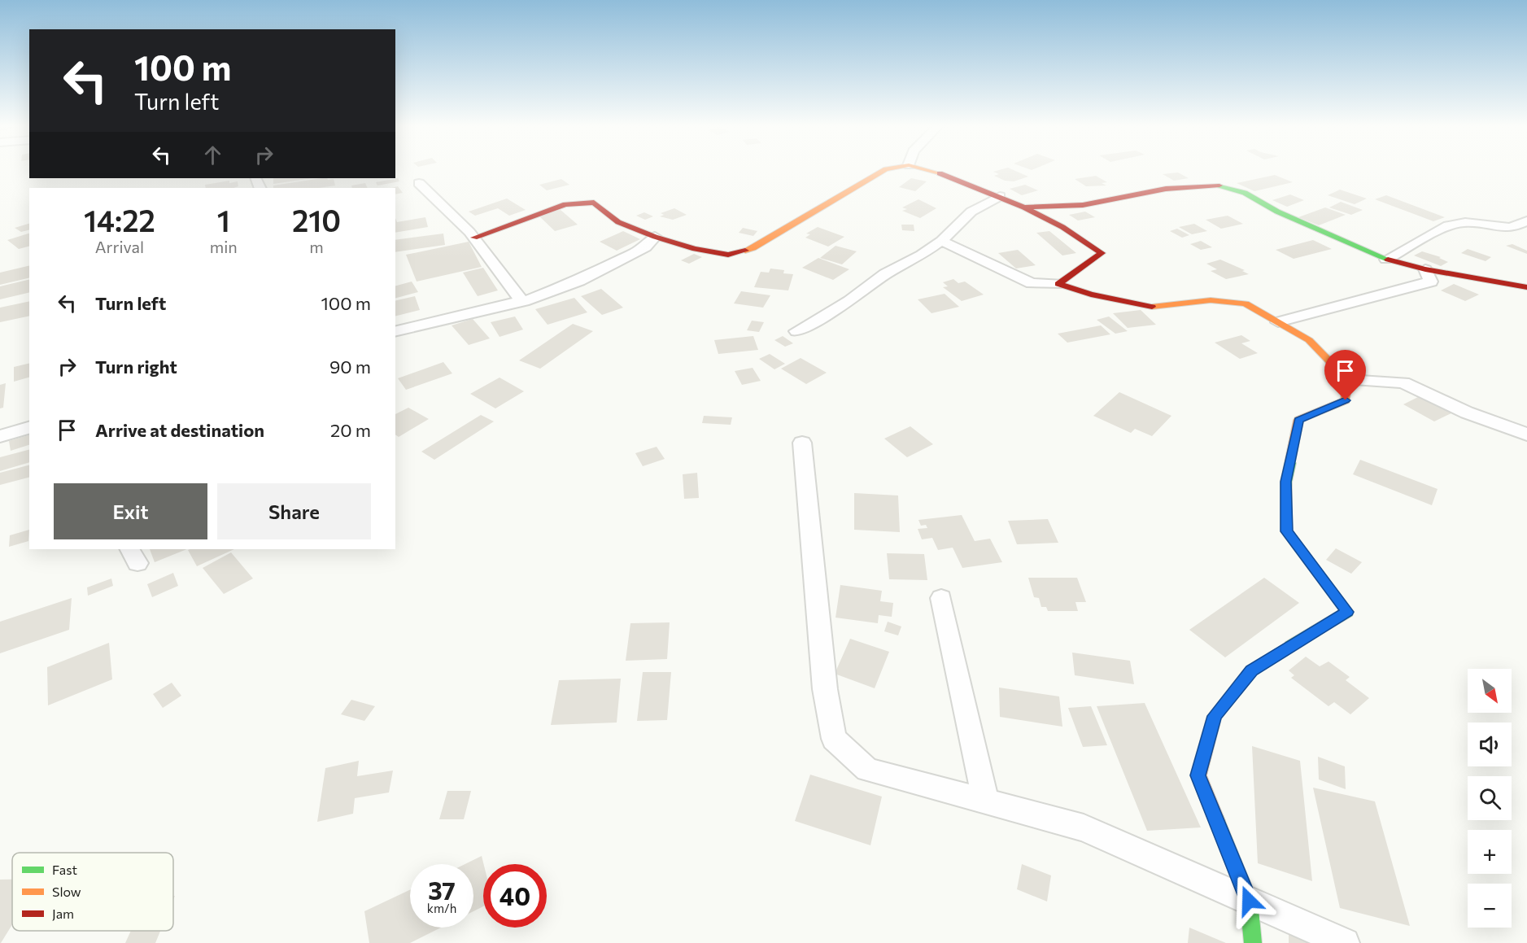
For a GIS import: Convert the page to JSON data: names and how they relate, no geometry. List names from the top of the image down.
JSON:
{
  "legend": ["Fast", "Slow", "Jam"],
  "north": "bottom right",
  "page": {
    "turn": ["100 m", "Turn left"],
    "eta": [
      "14:22",
      "Arrival",
      "1",
      "min",
      "210",
      "m"
    ],
    "list": [
      {
        "name": "Turn left",
        "value": "100 m"
      },
      {
        "name": "Turn right",
        "value": "90 m"
      },
      {
        "name": "Arrive at destination",
        "value": "20 m"
      }
    ],
    "buttons": ["Exit", "Share"],
    "map_buttons": ["+", "−"],
    "speed": "37 km/h",
    "limit": "40"
  }
}
